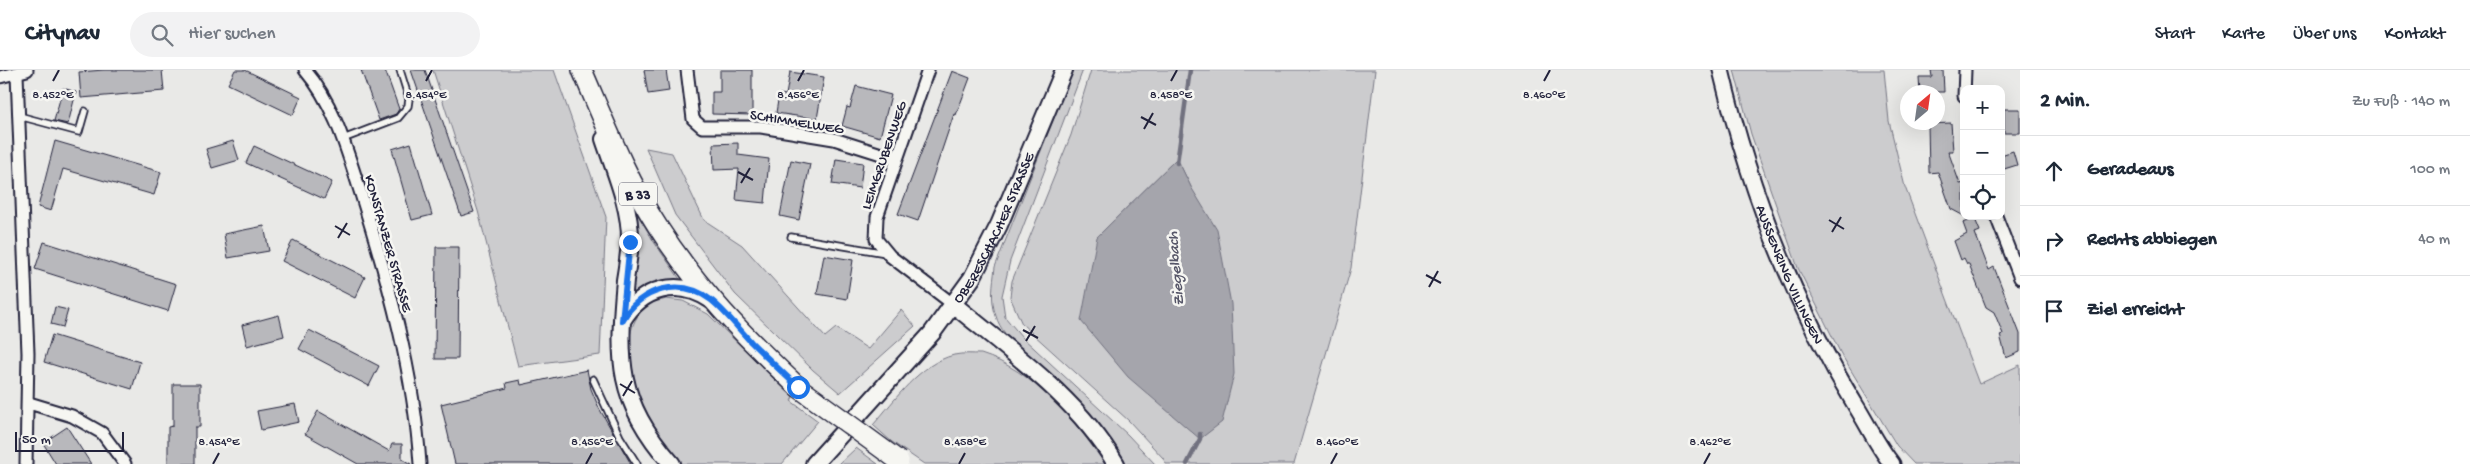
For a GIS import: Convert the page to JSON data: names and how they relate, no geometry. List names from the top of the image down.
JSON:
{
  "streets": {
    "main road": ["B 33", "OBERESCHACHER STRASSE"],
    "street": [
      "SCHIMMELWEG",
      "LEIMGRUBENWEG",
      "KONSTANZER STRASSE",
      "AUSSENRING VILLINGEN"
    ]
  },
  "crossings": [
    ["SCHIMMELWEG", "LEIMGRUBENWEG"],
    ["LEIMGRUBENWEG", "OBERESCHACHER STRASSE"]
  ],
  "water": ["Ziegelbach"],
  "scale_bar": "50 m",
  "north": "top right",
  "page": {
    "header": "Citynav",
    "search": "Hier suchen",
    "nav": [
      "Start",
      "Karte",
      "Über uns",
      "Kontakt"
    ],
    "heading": ["2 Min.", "Zu Fuß · 140 m"],
    "map_buttons": ["+", "−"],
    "list": [
      ["Geradeaus", "100 m"],
      ["Rechts abbiegen", "40 m"],
      "Ziel erreicht"
    ],
    "scale": "50 m"
  },
  "coordinates": [
    "8.452°E",
    "8.454°E",
    "8.456°E",
    "8.458°E",
    "8.460°E",
    "8.462°E"
  ]
}
